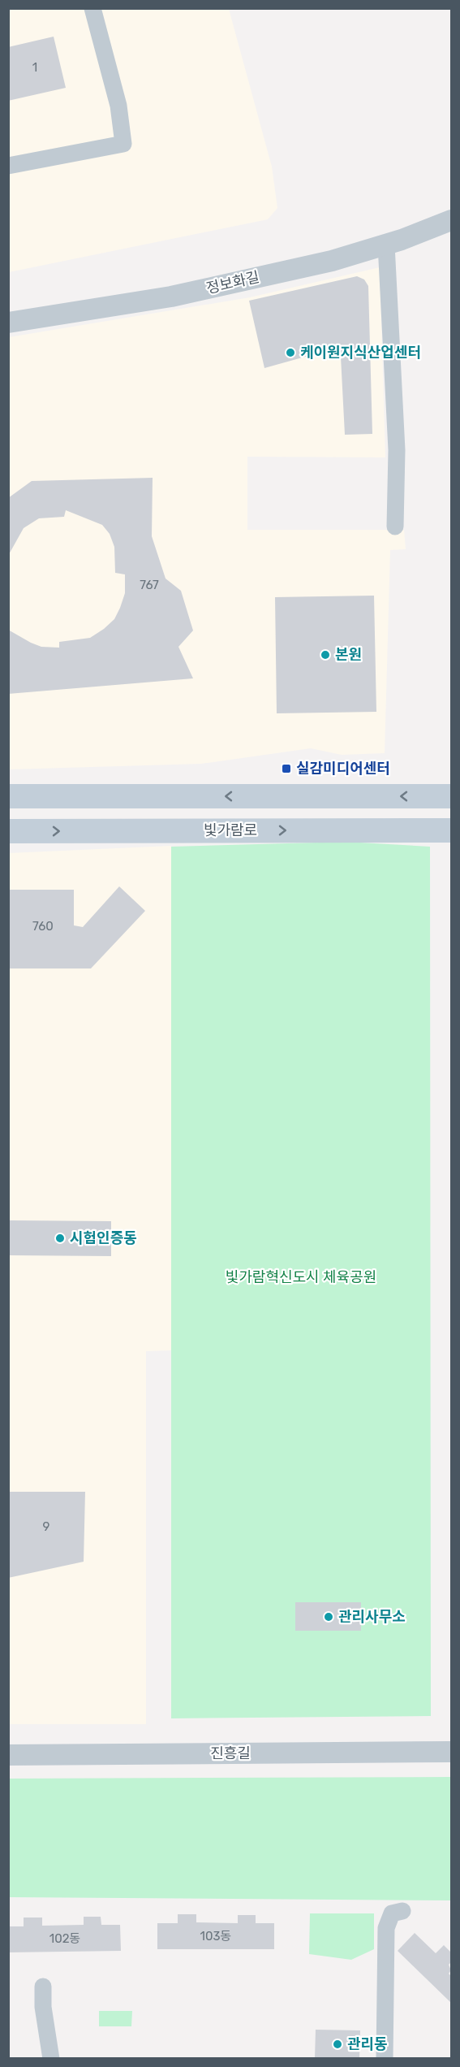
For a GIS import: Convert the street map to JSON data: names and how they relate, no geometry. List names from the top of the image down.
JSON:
{
  "streets": {
    "main road": ["빛가람로"],
    "street": ["정보화길", "진흥길"]
  },
  "parks": ["빛가람혁신도시 체육공원"],
  "places": {
    "other": [
      "케이원지식산업센터",
      "본원",
      "시험인증동",
      "관리사무소",
      "관리동"
    ],
    "transit": ["실감미디어센터"]
  },
  "house_numbers": [
    "1",
    "767",
    "760",
    "9",
    "103동",
    "102동"
  ]
}
